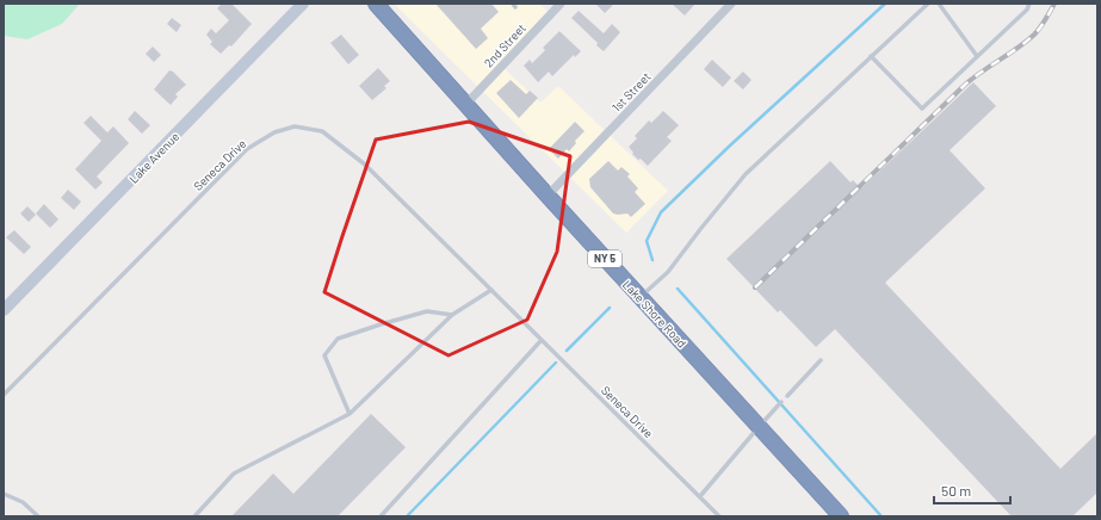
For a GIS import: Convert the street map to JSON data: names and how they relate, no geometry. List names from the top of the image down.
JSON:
{
  "streets": {
    "highway": ["NY 5", "Lake Shore Road"],
    "street": ["2nd Street", "1st Street", "Lake Avenue"],
    "lane": ["Seneca Drive"]
  },
  "crossings": [
    ["2nd Street", "Lake Shore Road"],
    ["1st Street", "Lake Shore Road"]
  ],
  "scale_bar": "50 m"
}
